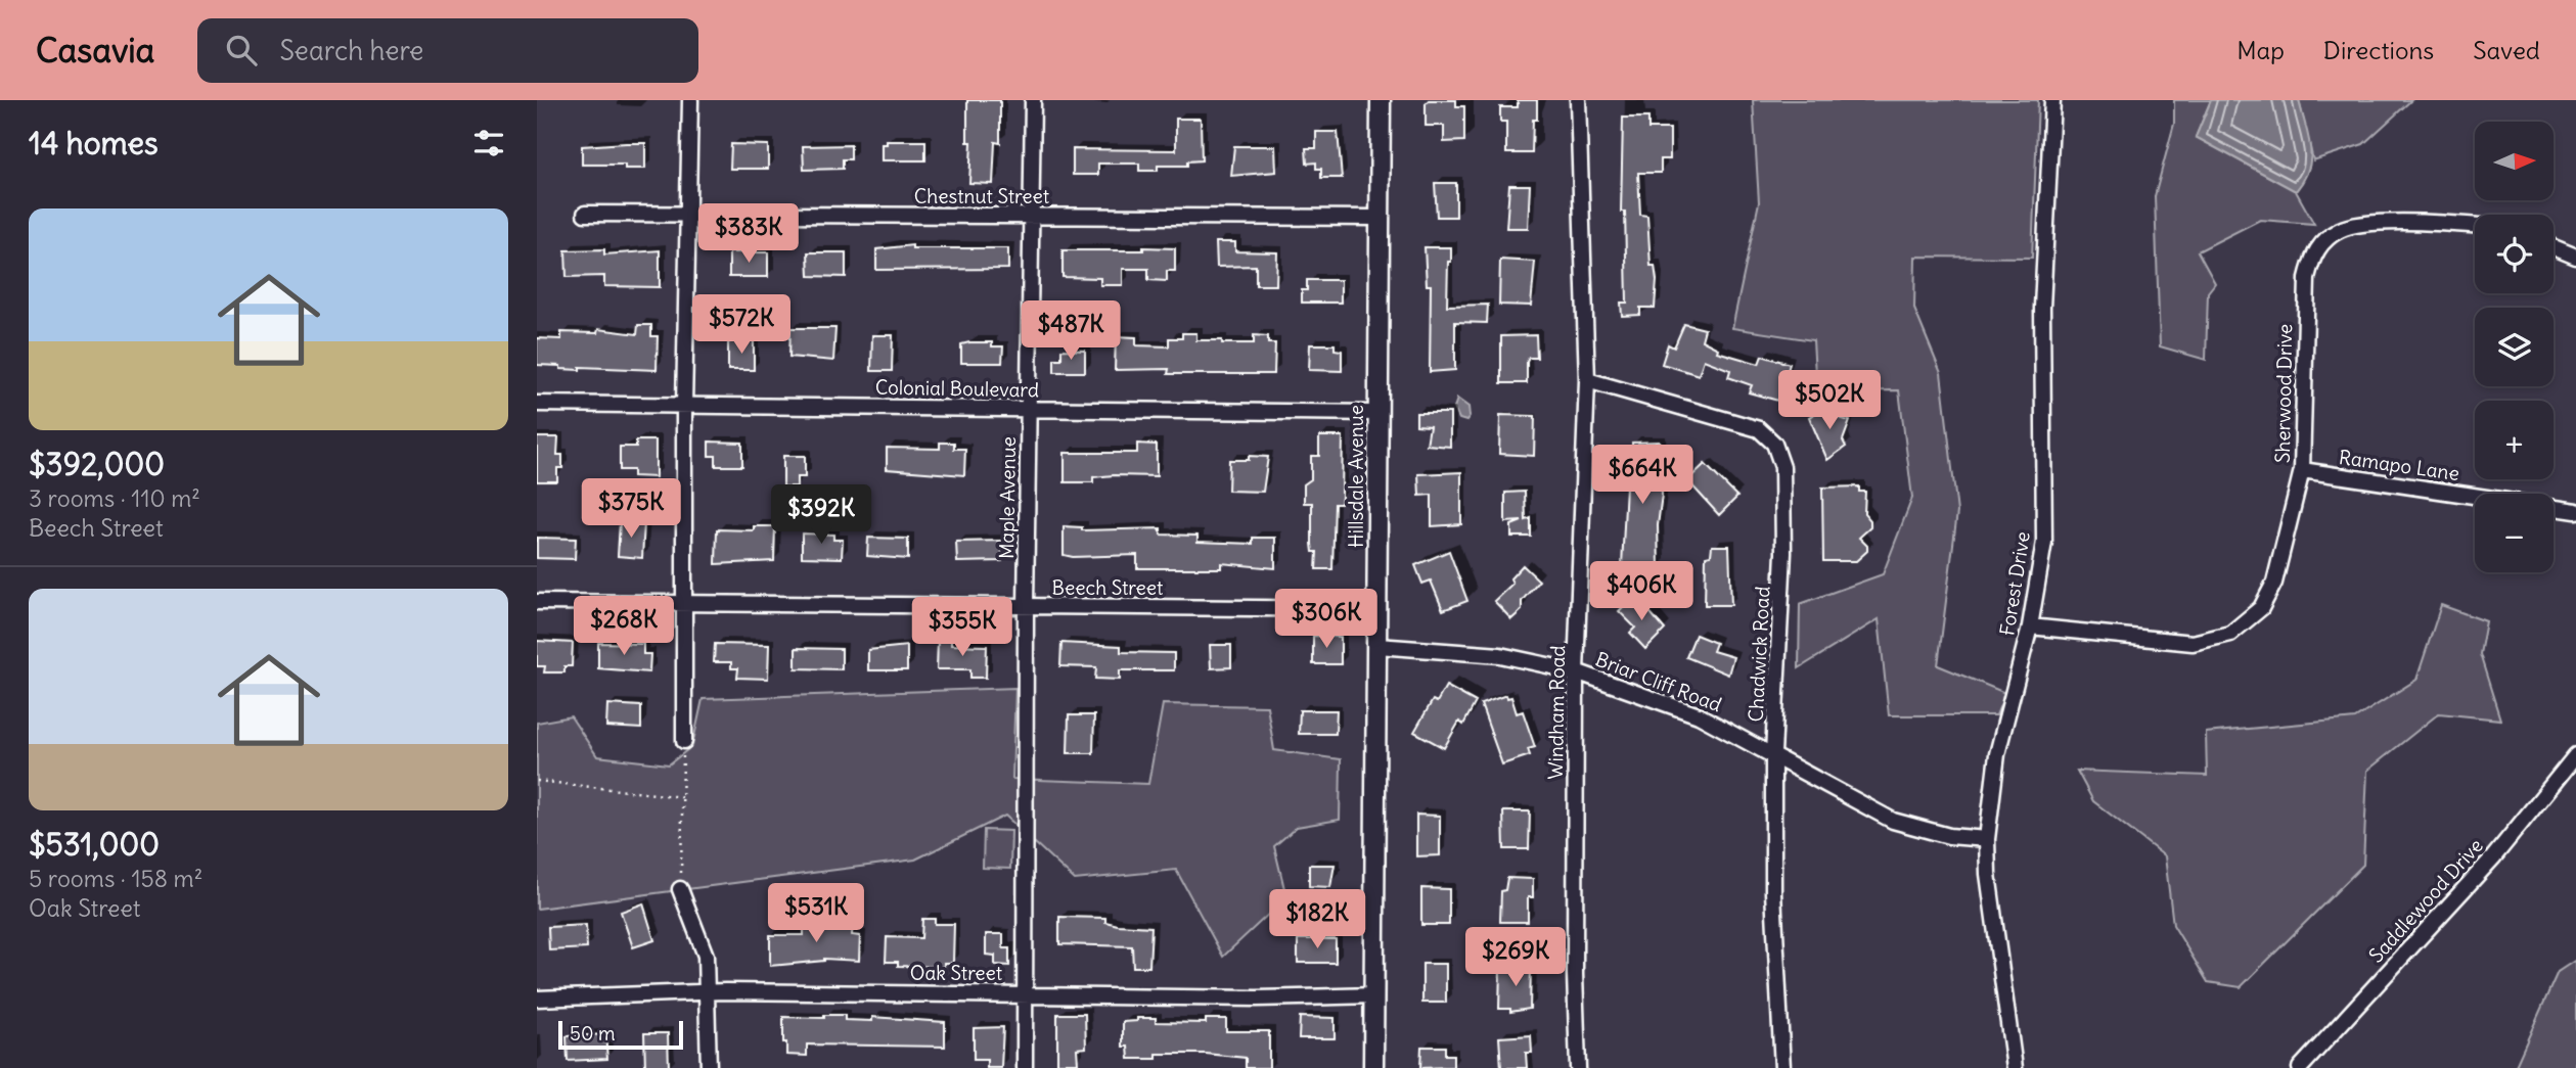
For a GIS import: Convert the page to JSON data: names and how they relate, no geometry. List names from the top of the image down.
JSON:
{
  "streets": {
    "street": [
      "Chestnut Street",
      "Colonial Boulevard",
      "Sherwood Drive",
      "Ramapo Lane",
      "Hillsdale Avenue",
      "Maple Avenue",
      "Forest Drive",
      "Beech Street",
      "Chadwick Road",
      "Briar Cliff Road",
      "Windham Road",
      "Saddlewood Drive",
      "Oak Street"
    ]
  },
  "crossings": [
    ["Chestnut Street", "Hillsdale Avenue"],
    ["Chestnut Street", "Maple Avenue"],
    ["Colonial Boulevard", "Hillsdale Avenue"],
    ["Colonial Boulevard", "Maple Avenue"],
    ["Sherwood Drive", "Ramapo Lane"],
    ["Sherwood Drive", "Forest Drive"],
    ["Hillsdale Avenue", "Beech Street"],
    ["Hillsdale Avenue", "Briar Cliff Road"],
    ["Hillsdale Avenue", "Oak Street"],
    ["Maple Avenue", "Beech Street"],
    ["Maple Avenue", "Oak Street"],
    ["Forest Drive", "Briar Cliff Road"],
    ["Chadwick Road", "Briar Cliff Road"],
    ["Chadwick Road", "Windham Road"],
    ["Briar Cliff Road", "Windham Road"]
  ],
  "scale_bar": "50 m",
  "north": "right",
  "page": {
    "header": "Casavia",
    "search": "Search here",
    "nav": ["Map", "Directions", "Saved"],
    "heading": "14 homes",
    "map_buttons": ["+", "−"],
    "list": [
      {
        "name": "$392,000",
        "note": "3 rooms · 110 m² · Beech Street"
      },
      {
        "name": "$531,000",
        "note": "5 rooms · 158 m² · Oak Street"
      }
    ],
    "price": [
      "$383K",
      "$572K",
      "$487K",
      "$502K",
      "$664K",
      "$375K",
      "$392K",
      "$406K",
      "$306K",
      "$268K",
      "$355K",
      "$531K",
      "$182K",
      "$269K"
    ],
    "scale": "50 m"
  }
}
